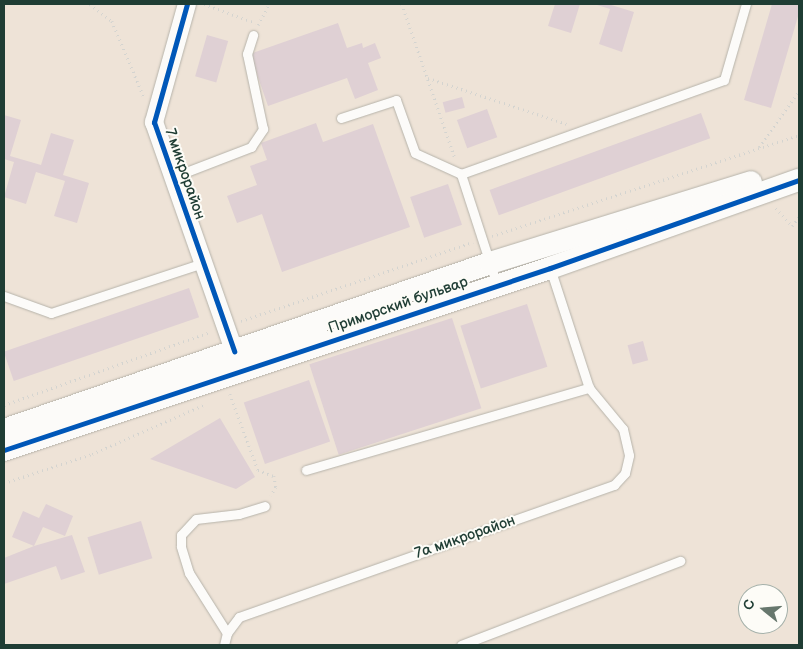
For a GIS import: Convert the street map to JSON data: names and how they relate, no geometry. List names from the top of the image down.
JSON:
{
  "streets": {
    "street": ["7 микрорайон", "Приморский бульвар"],
    "lane": ["7а микрорайон"]
  },
  "crossings": [
    ["7 микрорайон", "Приморский бульвар"]
  ],
  "north": "left"
}
